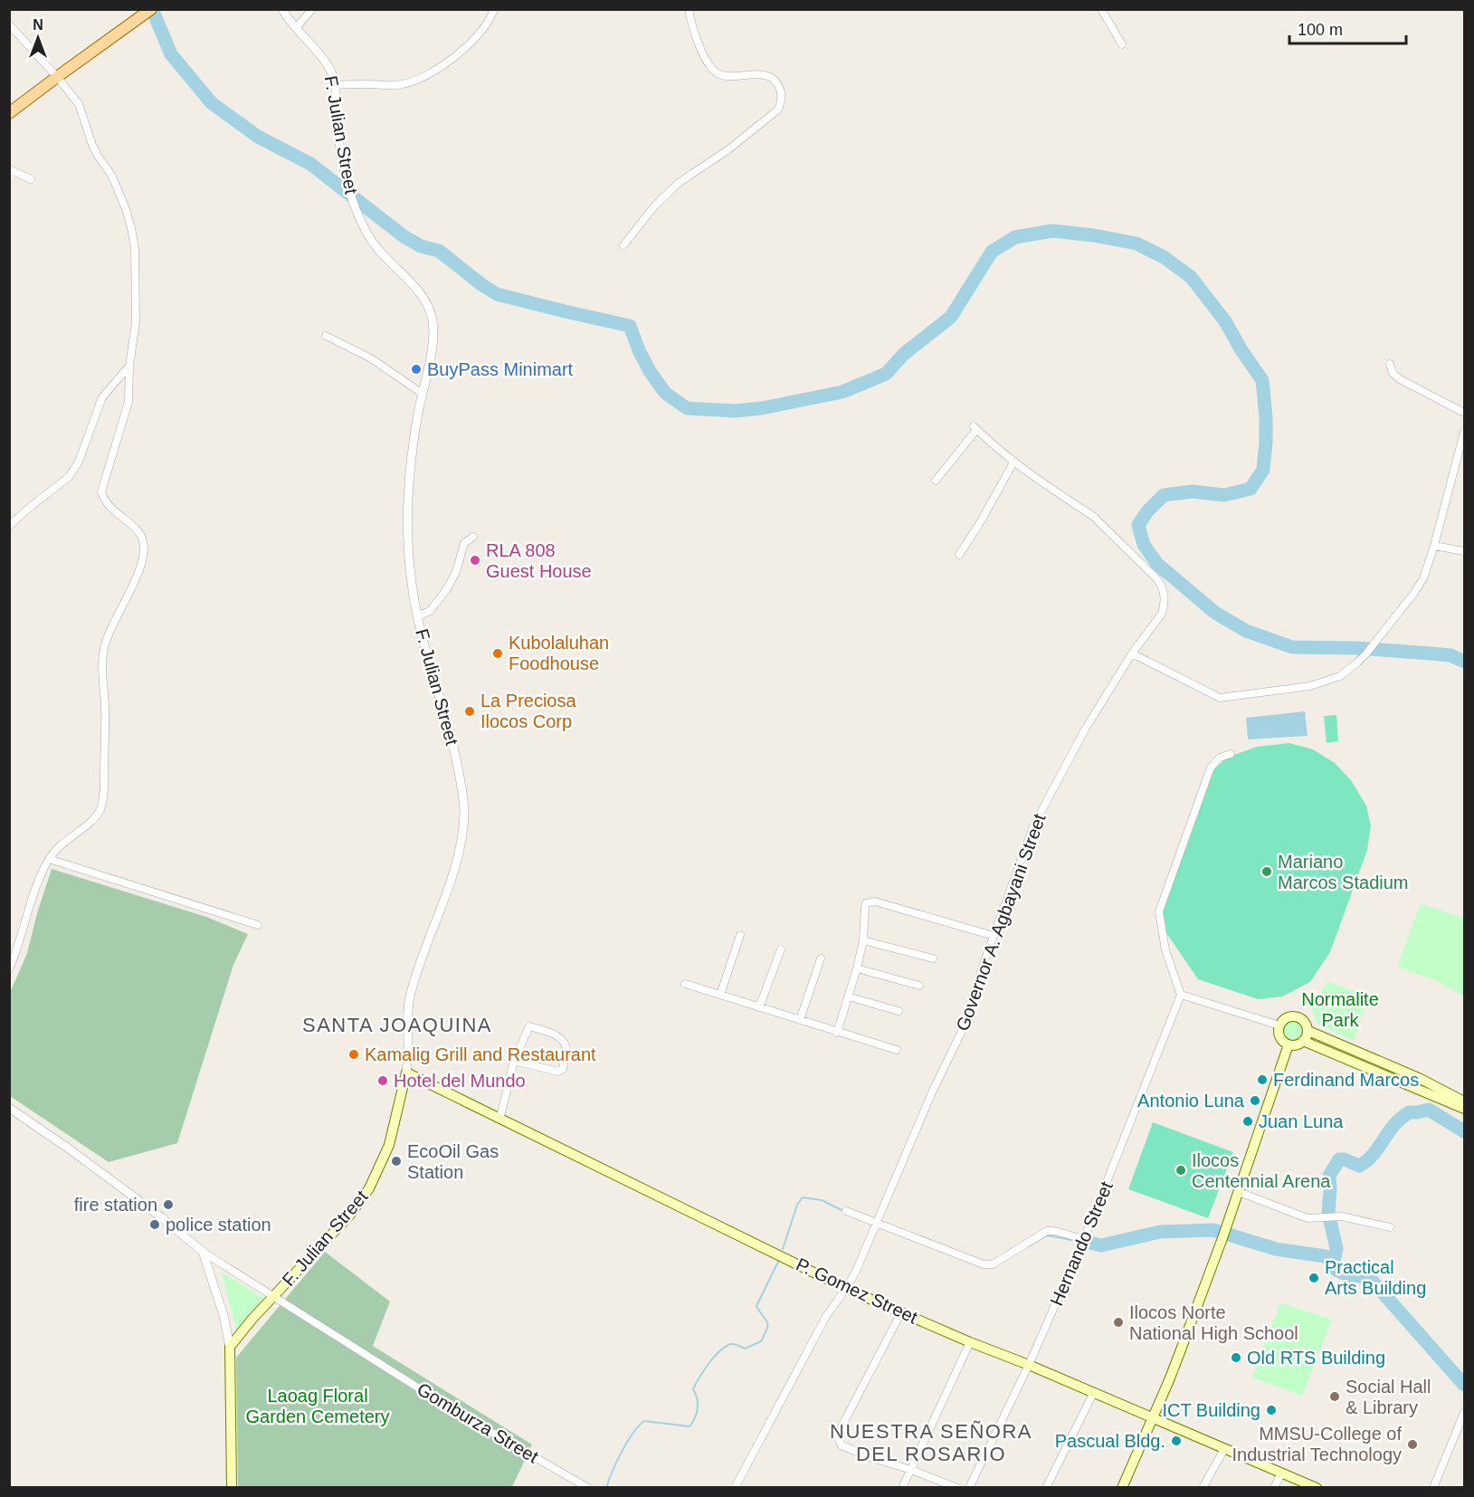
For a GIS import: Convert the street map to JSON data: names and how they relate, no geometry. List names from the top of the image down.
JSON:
{
  "streets": {
    "main road": ["F. Julian Street", "P. Gomez Street"],
    "street": ["Governor A. Agbayani Street", "Hernando Street", "Gomburza Street"]
  },
  "crossings": [
    ["F. Julian Street", "P. Gomez Street"],
    ["F. Julian Street", "Gomburza Street"],
    ["Governor A. Agbayani Street", "P. Gomez Street"],
    ["Hernando Street", "P. Gomez Street"]
  ],
  "districts": ["SANTA JOAQUINA", "NUESTRA SEÑORA DEL ROSARIO"],
  "parks": ["Normalite Park", "Laoag Floral Garden Cemetery"],
  "places": [
    "BuyPass Minimart",
    "RLA 808 Guest House",
    "Kubolaluhan Foodhouse",
    "La Preciosa Ilocos Corp",
    "Mariano Marcos Stadium",
    "Kamalig Grill and Restaurant",
    "Ferdinand Marcos",
    "Hotel del Mundo",
    "Antonio Luna",
    "Juan Luna",
    "EcoOil Gas Station",
    "Ilocos Centennial Arena",
    "fire station",
    "police station",
    "Practical Arts Building",
    "Ilocos Norte National High School",
    "Old RTS Building",
    "Social Hall & Library",
    "ICT Building",
    "Pascual Bldg.",
    "MMSU-College of Industrial Technology"
  ],
  "scale_bar": "100 m",
  "north": "top"
}
